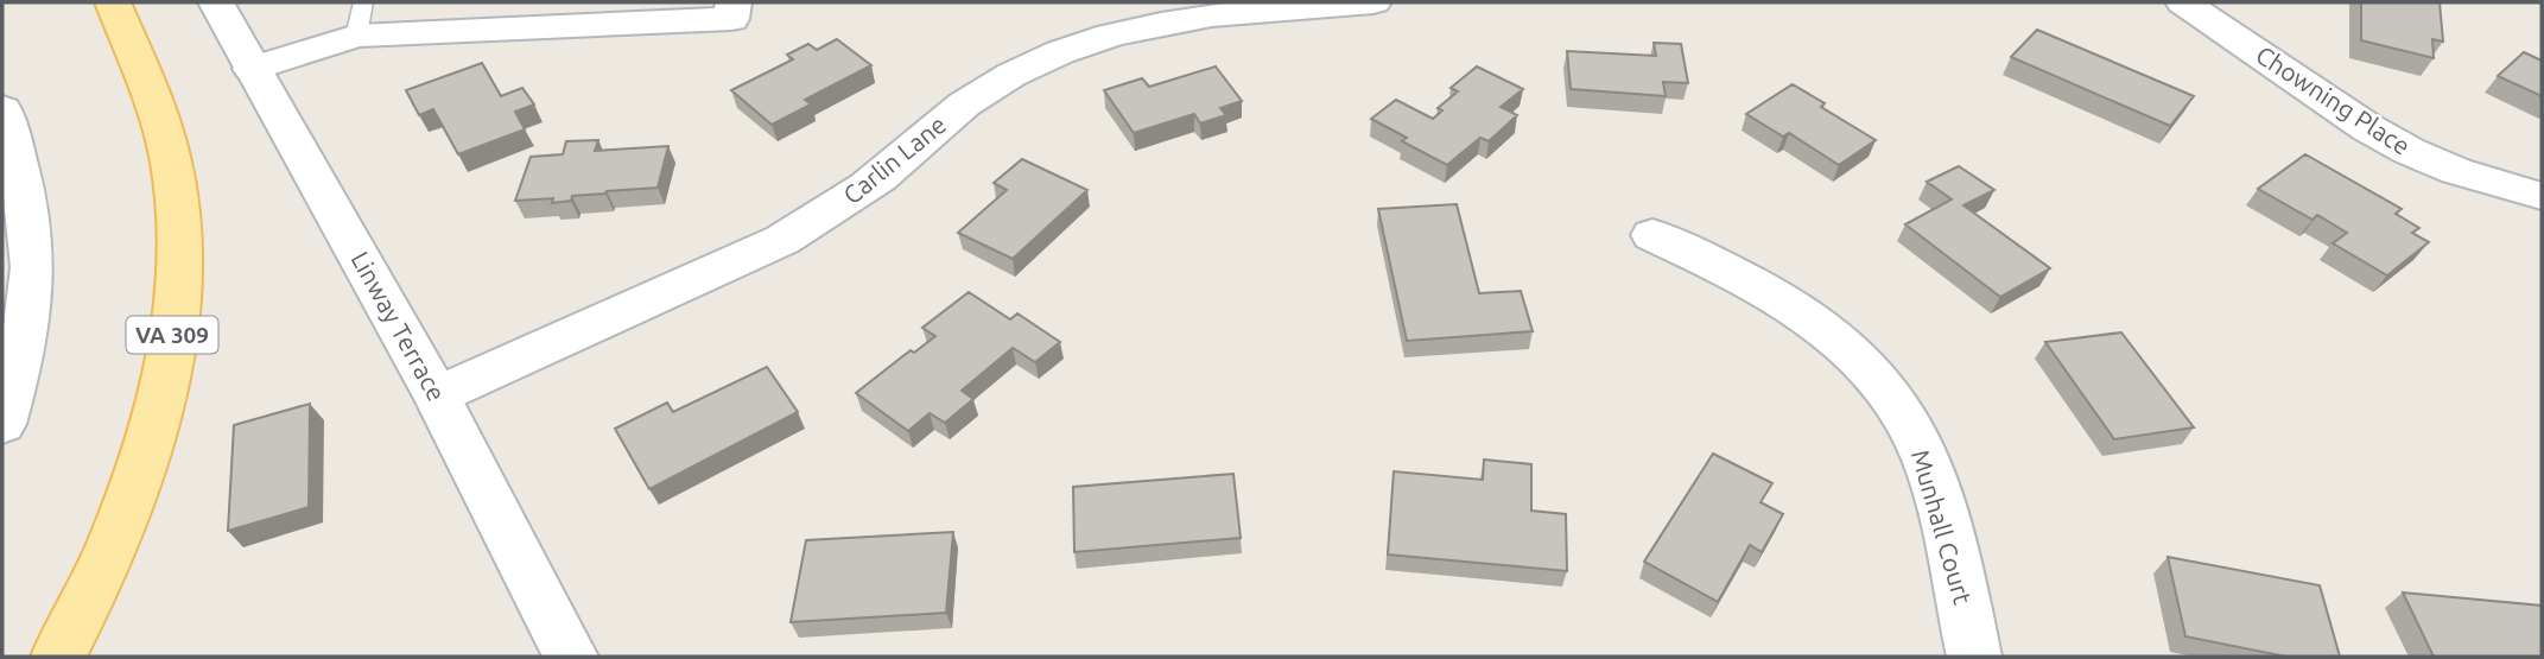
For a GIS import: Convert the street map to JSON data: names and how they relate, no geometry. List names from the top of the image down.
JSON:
{
  "streets": {
    "main road": ["VA 309"],
    "street": [
      "Chowning Place",
      "Carlin Lane",
      "Linway Terrace",
      "Munhall Court"
    ]
  },
  "crossings": [
    ["Carlin Lane", "Linway Terrace"]
  ]
}
